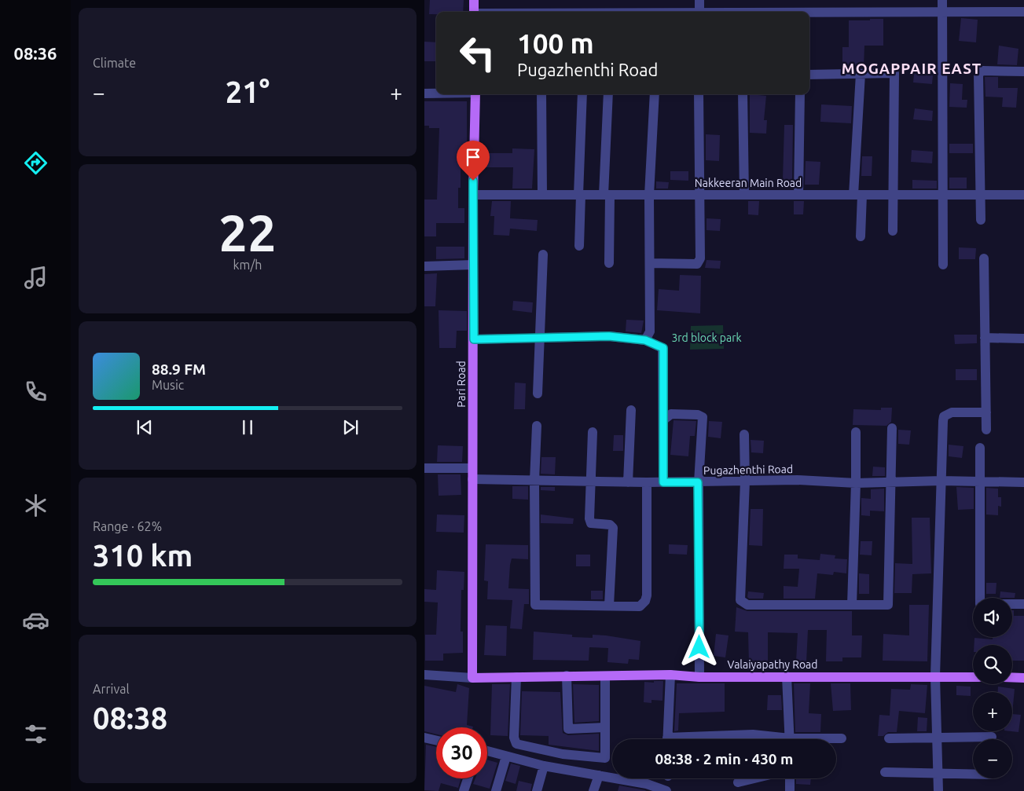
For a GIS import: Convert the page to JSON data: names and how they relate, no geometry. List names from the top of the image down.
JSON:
{
  "streets": {
    "main road": ["Pari Road", "Valaiyapathy Road"],
    "street": ["Nakkeeran Main Road", "Pugazhenthi Road"]
  },
  "crossings": [
    ["Nakkeeran Main Road", "Pari Road"],
    ["Pari Road", "Pugazhenthi Road"],
    ["Pari Road", "Valaiyapathy Road"]
  ],
  "districts": ["MOGAPPAIR EAST"],
  "parks": ["3rd block park"],
  "page": {
    "tabs": "08:36",
    "tile": [
      "Climate",
      ["22", "km/h"],
      ["Range · 62%", "310 km"],
      ["Arrival", "08:38"]
    ],
    "turn": ["100 m", "Pugazhenthi Road"],
    "heat": ["−", "21°", "+"],
    "song": ["88.9 FM", "Music"],
    "map_buttons": ["+", "−"],
    "limit": "30",
    "trip": "08:38 · 2 min · 430 m"
  }
}
